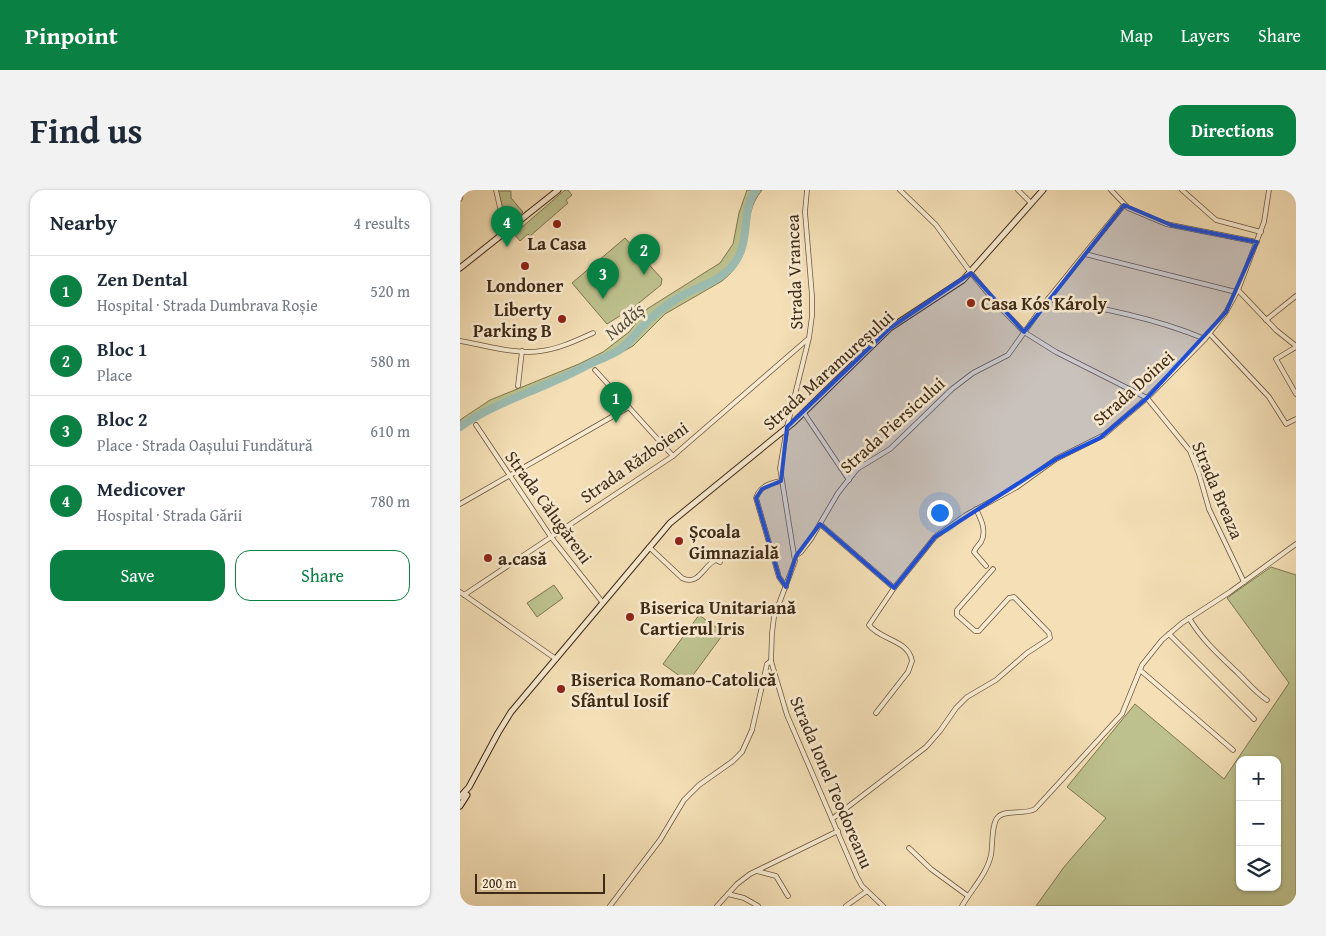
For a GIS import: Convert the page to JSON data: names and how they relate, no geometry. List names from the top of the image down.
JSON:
{
  "streets": {
    "main road": ["Strada Maramureșului"],
    "street": [
      "Strada Vrancea",
      "Strada Doinei",
      "Strada Piersicului",
      "Strada Războieni",
      "Strada Breaza",
      "Strada Călugăreni",
      "Strada Ionel Teodoreanu"
    ]
  },
  "crossings": [
    ["Strada Vrancea", "Strada Maramureșului"],
    ["Strada Vrancea", "Strada Războieni"],
    ["Strada Maramureșului", "Strada Breaza"],
    ["Strada Maramureșului", "Strada Călugăreni"],
    ["Strada Doinei", "Strada Breaza"],
    ["Strada Piersicului", "Strada Breaza"],
    ["Strada Războieni", "Strada Călugăreni"]
  ],
  "water": ["Nadăș"],
  "places": [
    "La Casa",
    "Londoner",
    "Casa Kós Károly",
    "Liberty Parking B",
    "Școala Gimnazială",
    "a.casă",
    "Biserica Unitariană Cartierul Iris",
    "Biserica Romano-Catolică Sfântul Iosif"
  ],
  "scale_bar": "200 m",
  "page": {
    "header": "Pinpoint",
    "nav": ["Map", "Layers", "Share"],
    "title": "Find us",
    "buttons": [
      "Directions",
      ["Save", "Share"]
    ],
    "heading": ["Nearby", "4 results"],
    "pins": [
      "4",
      "2",
      "3",
      "1"
    ],
    "list": [
      {
        "mark": "1",
        "name": "Zen Dental",
        "note": "Hospital · Strada Dumbrava Roșie",
        "value": "520 m"
      },
      {
        "mark": "2",
        "name": "Bloc 1",
        "note": "Place",
        "value": "580 m"
      },
      {
        "mark": "3",
        "name": "Bloc 2",
        "note": "Place · Strada Oașului Fundătură",
        "value": "610 m"
      },
      {
        "mark": "4",
        "name": "Medicover",
        "note": "Hospital · Strada Gării",
        "value": "780 m"
      }
    ],
    "map_buttons": ["+", "−"],
    "scale": "200 m"
  }
}
